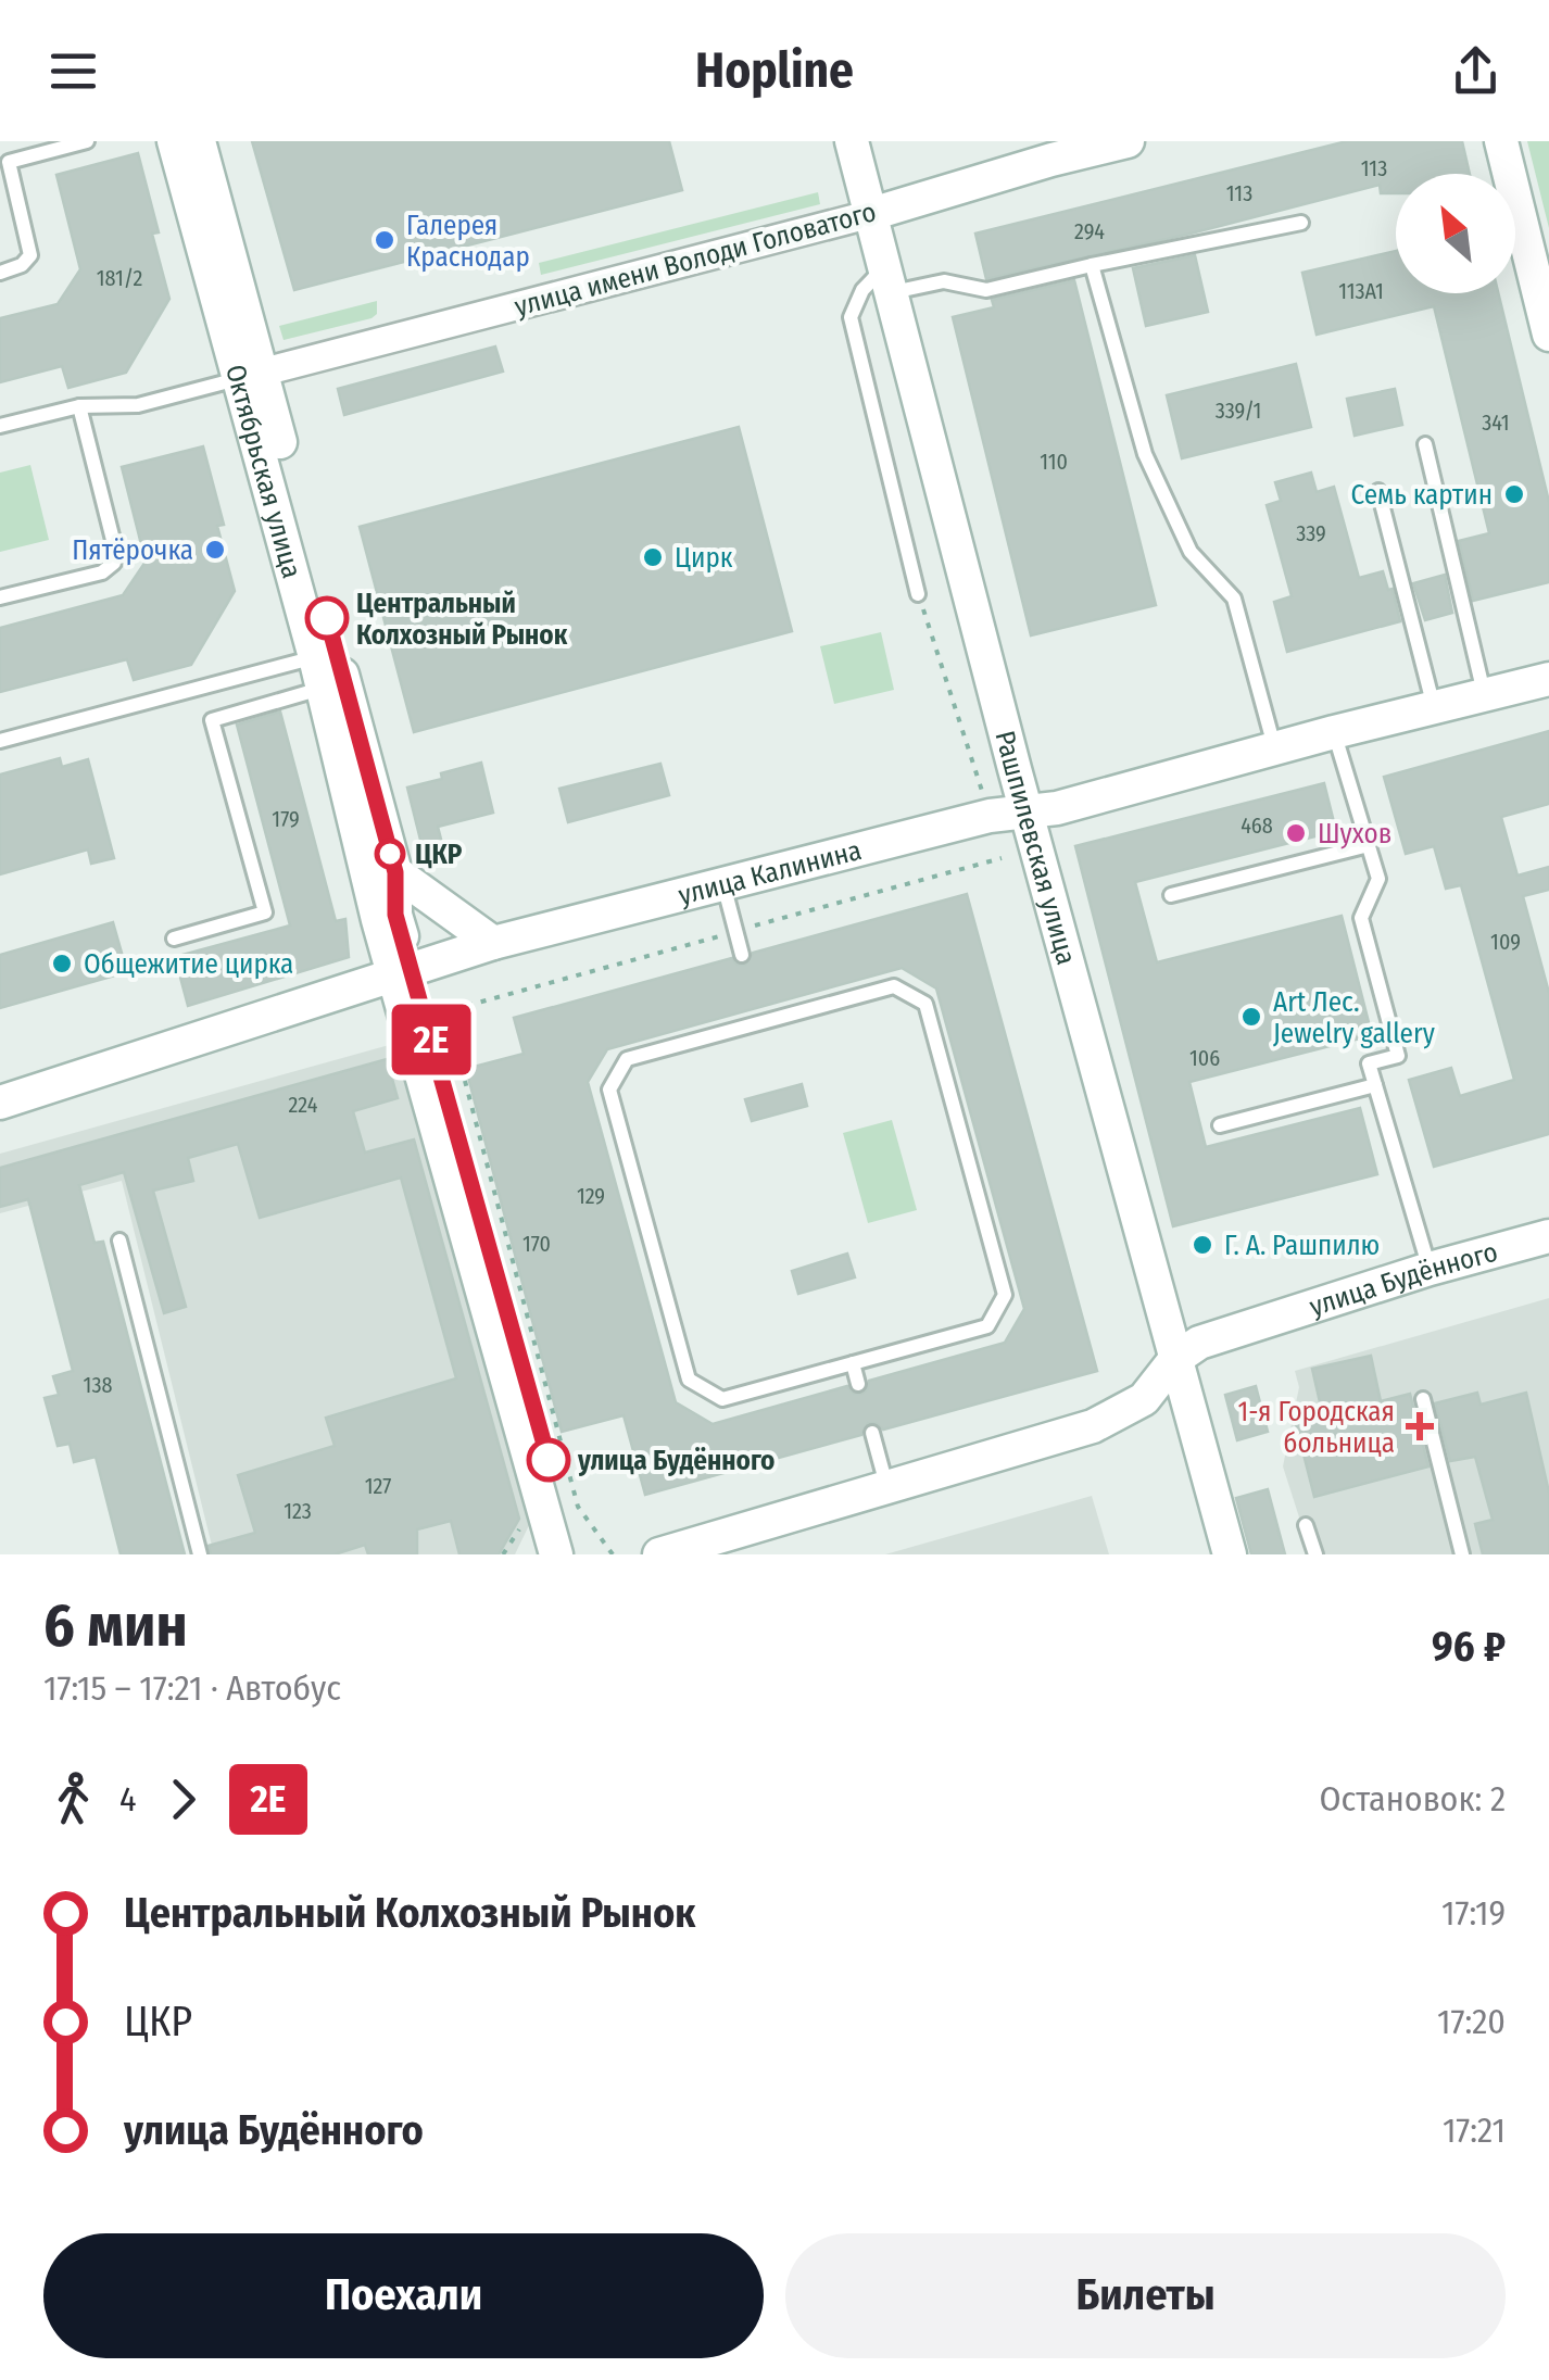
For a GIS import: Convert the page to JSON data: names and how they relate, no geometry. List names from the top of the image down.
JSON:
{
  "streets": {
    "street": [
      "улица имени Володи Головатого",
      "Октябрьская улица",
      "Рашпилевская улица",
      "улица Калинина",
      "улица Будённого"
    ]
  },
  "crossings": [
    ["улица имени Володи Головатого", "Октябрьская улица"],
    ["улица имени Володи Головатого", "Рашпилевская улица"],
    ["Октябрьская улица", "улица Калинина"],
    ["Рашпилевская улица", "улица Калинина"],
    ["Рашпилевская улица", "улица Будённого"]
  ],
  "places": {
    "other": [
      "Галерея Краснодар",
      "Семь картин",
      "Пятёрочка",
      "Цирк",
      "Центральный Колхозный Рынок",
      "Шухов",
      "ЦКР",
      "Общежитие цирка",
      "Art Лес. Jewelry gallery",
      "Г. А. Рашпилю",
      "улица Будённого"
    ],
    "health": ["1-я Городская больница"]
  },
  "lines": ["bus line 2Е"],
  "house_numbers": [
    "113",
    "113",
    "294",
    "181/2",
    "113А1",
    "339/1",
    "341",
    "110",
    "339",
    "179",
    "468",
    "109",
    "106",
    "224",
    "129",
    "170",
    "138",
    "127",
    "123"
  ],
  "north": "top left",
  "page": {
    "header": "Hopline",
    "on_map": "2Е",
    "heading": ["6 мин", "17:15 – 17:21 · Автобус", "96 ₽"],
    "legs": ["4", "2Е", "Остановок: 2"],
    "list": [
      {
        "name": "Центральный Колхозный Рынок",
        "value": "17:19"
      },
      {
        "name": "ЦКР",
        "value": "17:20"
      },
      {
        "name": "улица Будённого",
        "value": "17:21"
      }
    ],
    "buttons": ["Поехали", "Билеты"]
  }
}
